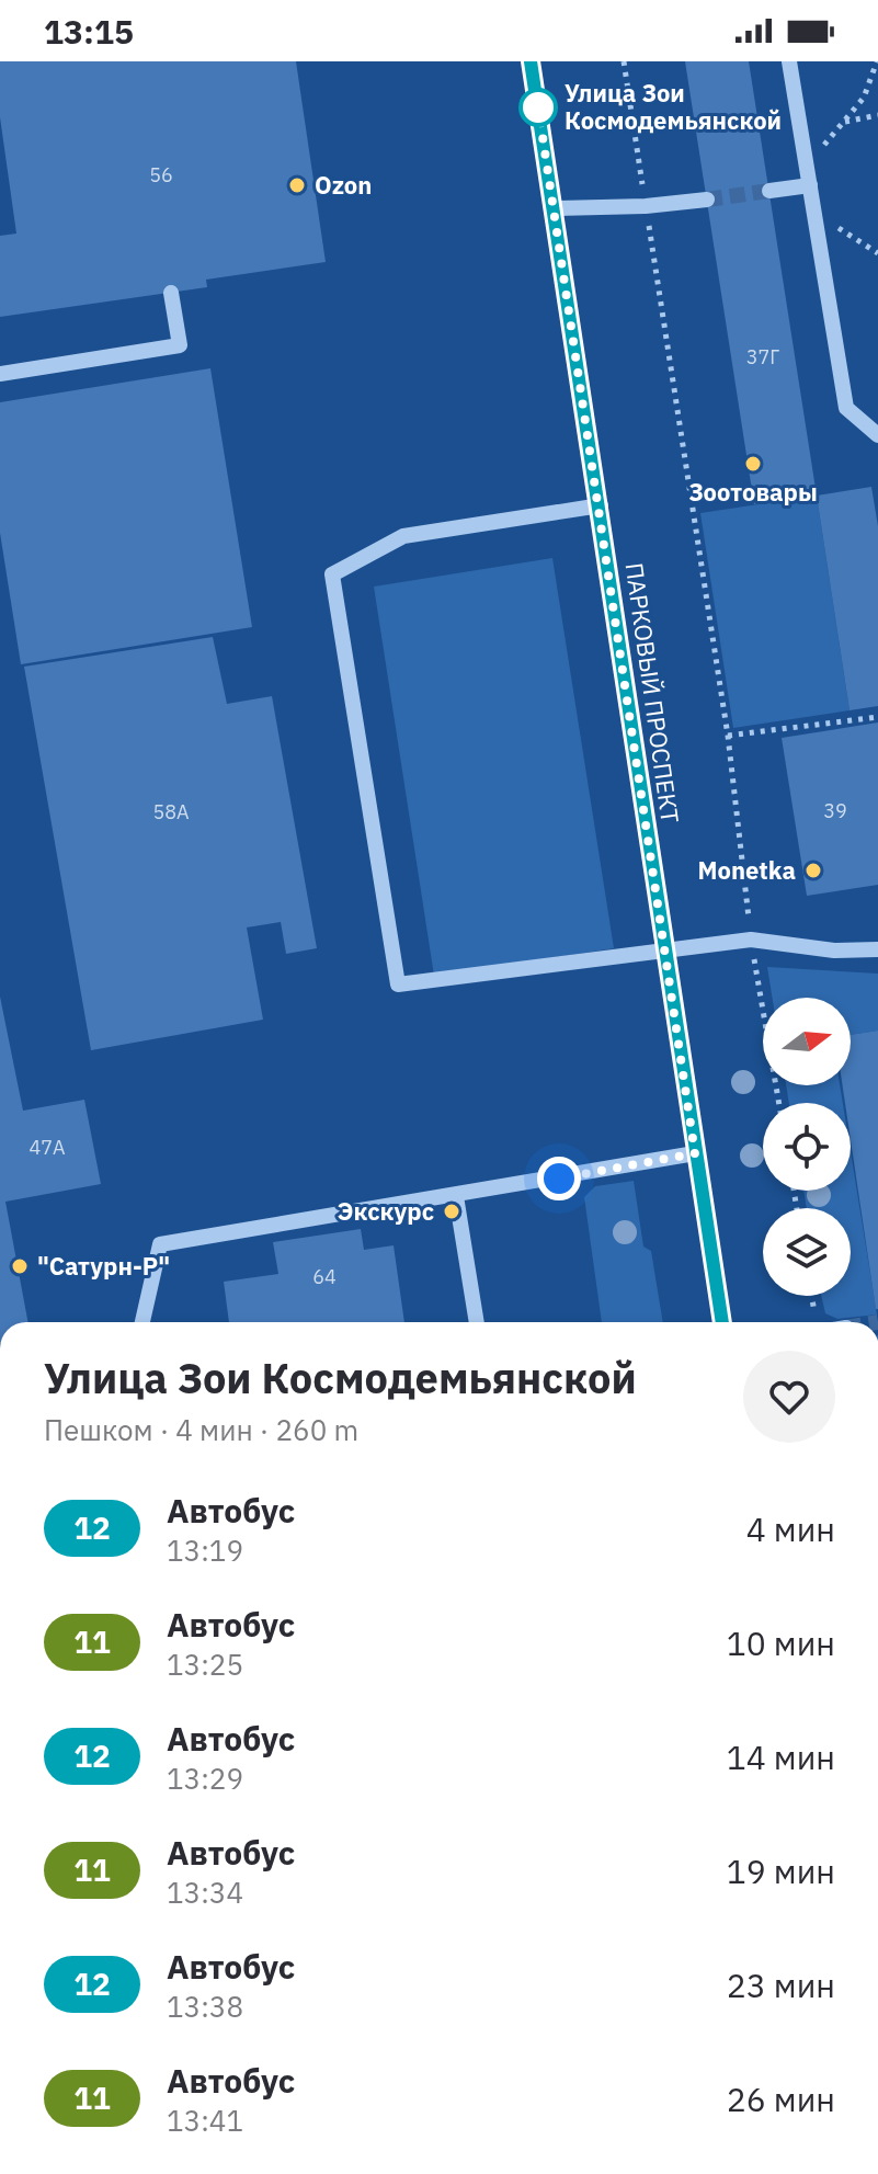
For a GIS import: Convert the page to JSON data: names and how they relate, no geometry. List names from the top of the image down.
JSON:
{
  "streets": {
    "street": ["ПАРКОВЫЙ ПРОСПЕКТ"]
  },
  "places": [
    "Улица Зои Космодемьянской",
    "Ozon",
    "Зоотовары",
    "Monetka",
    "Экскурс",
    "\"Сатурн-Р\""
  ],
  "lines": ["bus line 12"],
  "house_numbers": [
    "56",
    "37Г",
    "39",
    "58А",
    "47А",
    "64"
  ],
  "north": "right",
  "page": {
    "status": "13:15",
    "heading": ["Улица Зои Космодемьянской", "Пешком · 4 мин · 260 m"],
    "list": [
      {
        "mark": "12",
        "name": "Автобус",
        "note": "13:19",
        "value": "4 мин"
      },
      {
        "mark": "11",
        "name": "Автобус",
        "note": "13:25",
        "value": "10 мин"
      },
      {
        "mark": "12",
        "name": "Автобус",
        "note": "13:29",
        "value": "14 мин"
      },
      {
        "mark": "11",
        "name": "Автобус",
        "note": "13:34",
        "value": "19 мин"
      },
      {
        "mark": "12",
        "name": "Автобус",
        "note": "13:38",
        "value": "23 мин"
      },
      {
        "mark": "11",
        "name": "Автобус",
        "note": "13:41",
        "value": "26 мин"
      }
    ]
  }
}
